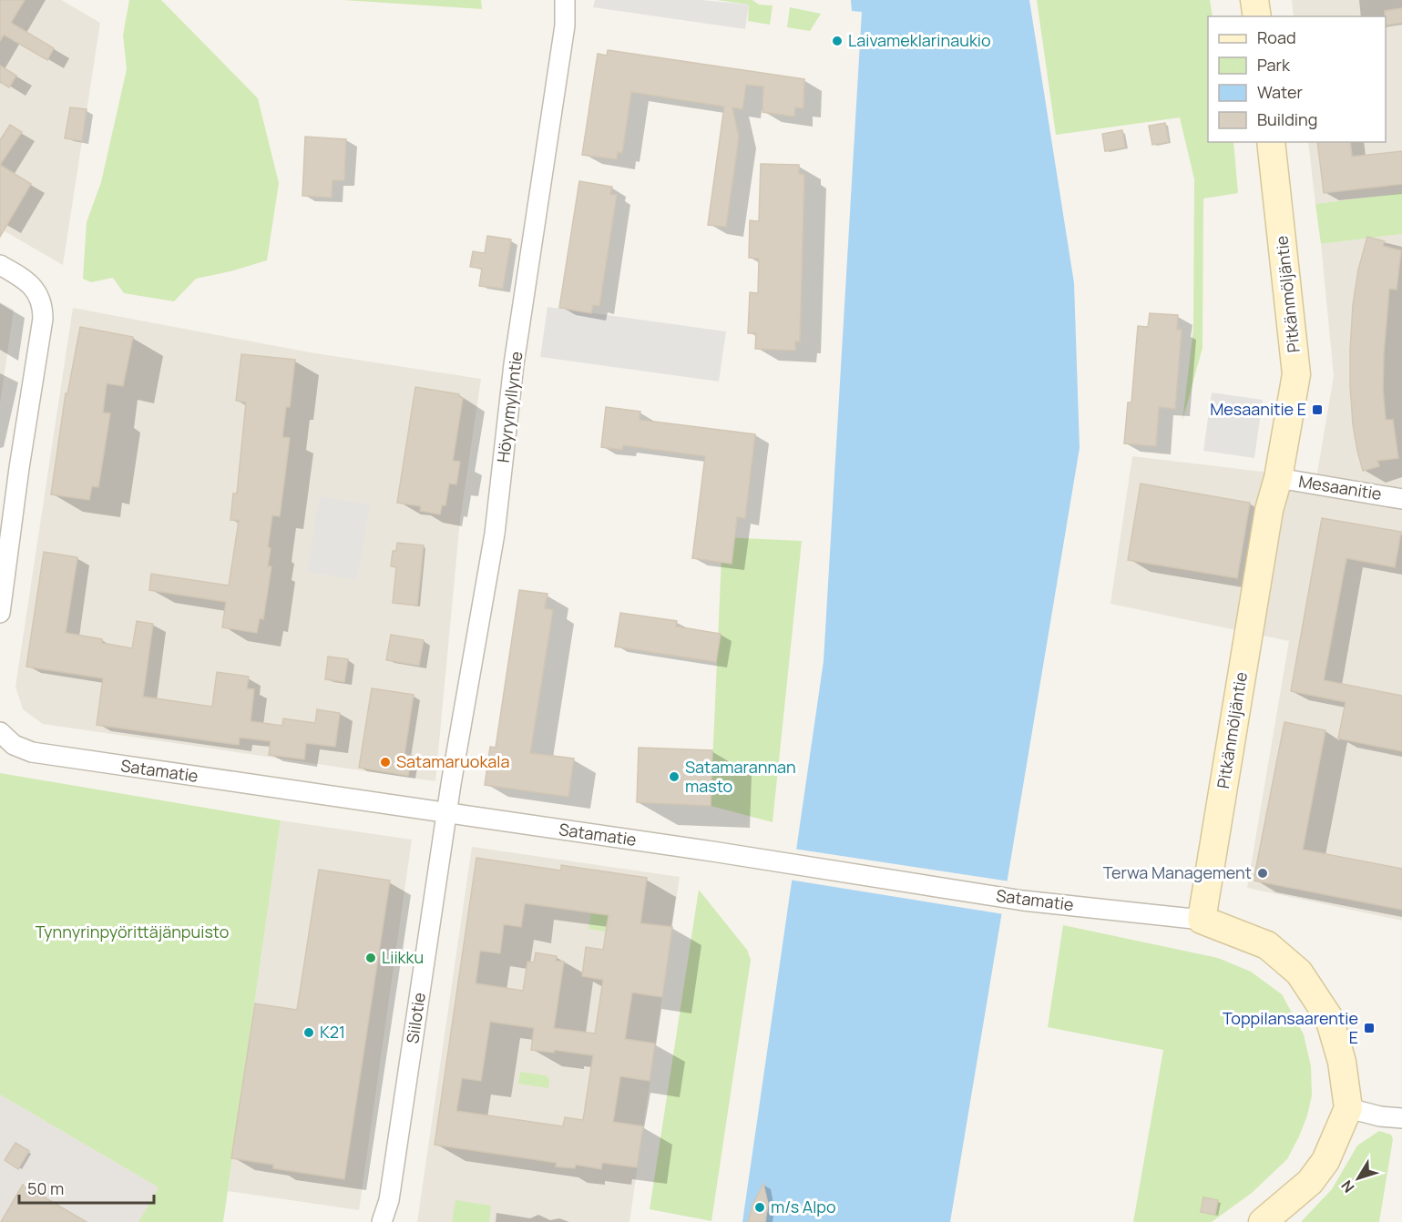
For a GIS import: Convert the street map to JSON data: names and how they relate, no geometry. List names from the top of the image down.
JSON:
{
  "streets": {
    "street": [
      "Pitkänmöljäntie",
      "Höyrymyllyntie",
      "Mesaanitie",
      "Satamatie",
      "Siilotie"
    ]
  },
  "crossings": [
    ["Pitkänmöljäntie", "Mesaanitie"],
    ["Pitkänmöljäntie", "Satamatie"],
    ["Höyrymyllyntie", "Satamatie"],
    ["Höyrymyllyntie", "Siilotie"],
    ["Satamatie", "Siilotie"]
  ],
  "parks": ["Tynnyrinpyörittäjänpuisto"],
  "places": {
    "other": [
      "Laivameklarinaukio",
      "Satamaruokala",
      "Satamarannan masto",
      "Terwa Management",
      "Liikku",
      "K21",
      "m/s Alpo"
    ],
    "transit": ["Mesaanitie E", "Toppilansaarentie E"]
  },
  "legend": [
    "Road",
    "Park",
    "Water",
    "Building"
  ],
  "scale_bar": "50 m",
  "north": "bottom left"
}
